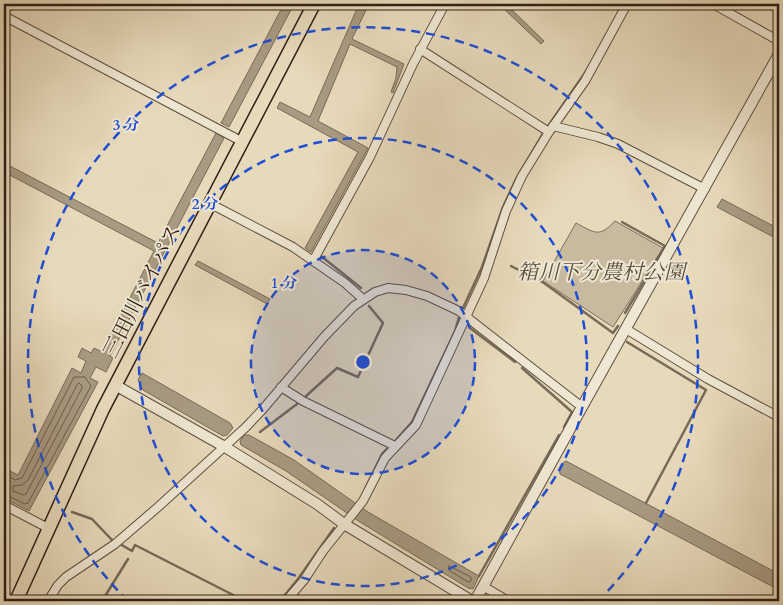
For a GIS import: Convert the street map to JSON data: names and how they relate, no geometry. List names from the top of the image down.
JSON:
{
  "streets": {
    "highway": ["三田川バイパス"]
  },
  "parks": ["箱川下分農村公園"],
  "rings": ["3 分", "2 分", "1 分"]
}
